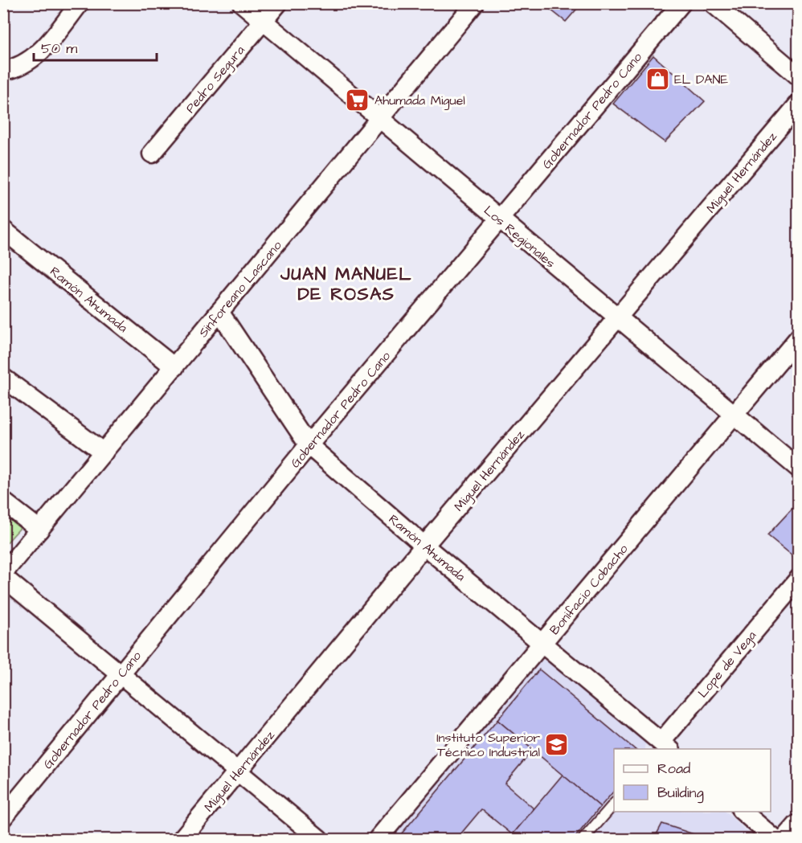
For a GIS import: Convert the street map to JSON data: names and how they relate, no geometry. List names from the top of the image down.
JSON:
{
  "streets": {
    "street": [
      "Pedro Segura",
      "Gobernador Pedro Cano",
      "Miguel Hernández",
      "Los Regionales",
      "Sinforeano Lascano",
      "Ramón Ahumada",
      "Bonifacio Cobacho",
      "Lope de Vega"
    ]
  },
  "crossings": [
    ["Pedro Segura", "Los Regionales"],
    ["Gobernador Pedro Cano", "Los Regionales"],
    ["Gobernador Pedro Cano", "Ramón Ahumada"],
    ["Miguel Hernández", "Los Regionales"],
    ["Miguel Hernández", "Ramón Ahumada"],
    ["Los Regionales", "Sinforeano Lascano"],
    ["Los Regionales", "Bonifacio Cobacho"],
    ["Sinforeano Lascano", "Ramón Ahumada"],
    ["Ramón Ahumada", "Bonifacio Cobacho"],
    ["Ramón Ahumada", "Lope de Vega"]
  ],
  "districts": ["JUAN MANUEL DE ROSAS"],
  "places": {
    "shop": ["EL DANE"],
    "supermarket": ["Ahumada Miguel"],
    "school or university": ["Instituto Superior Técnico Industrial"]
  },
  "legend": ["Road", "Building"],
  "scale_bar": "50 m"
}
